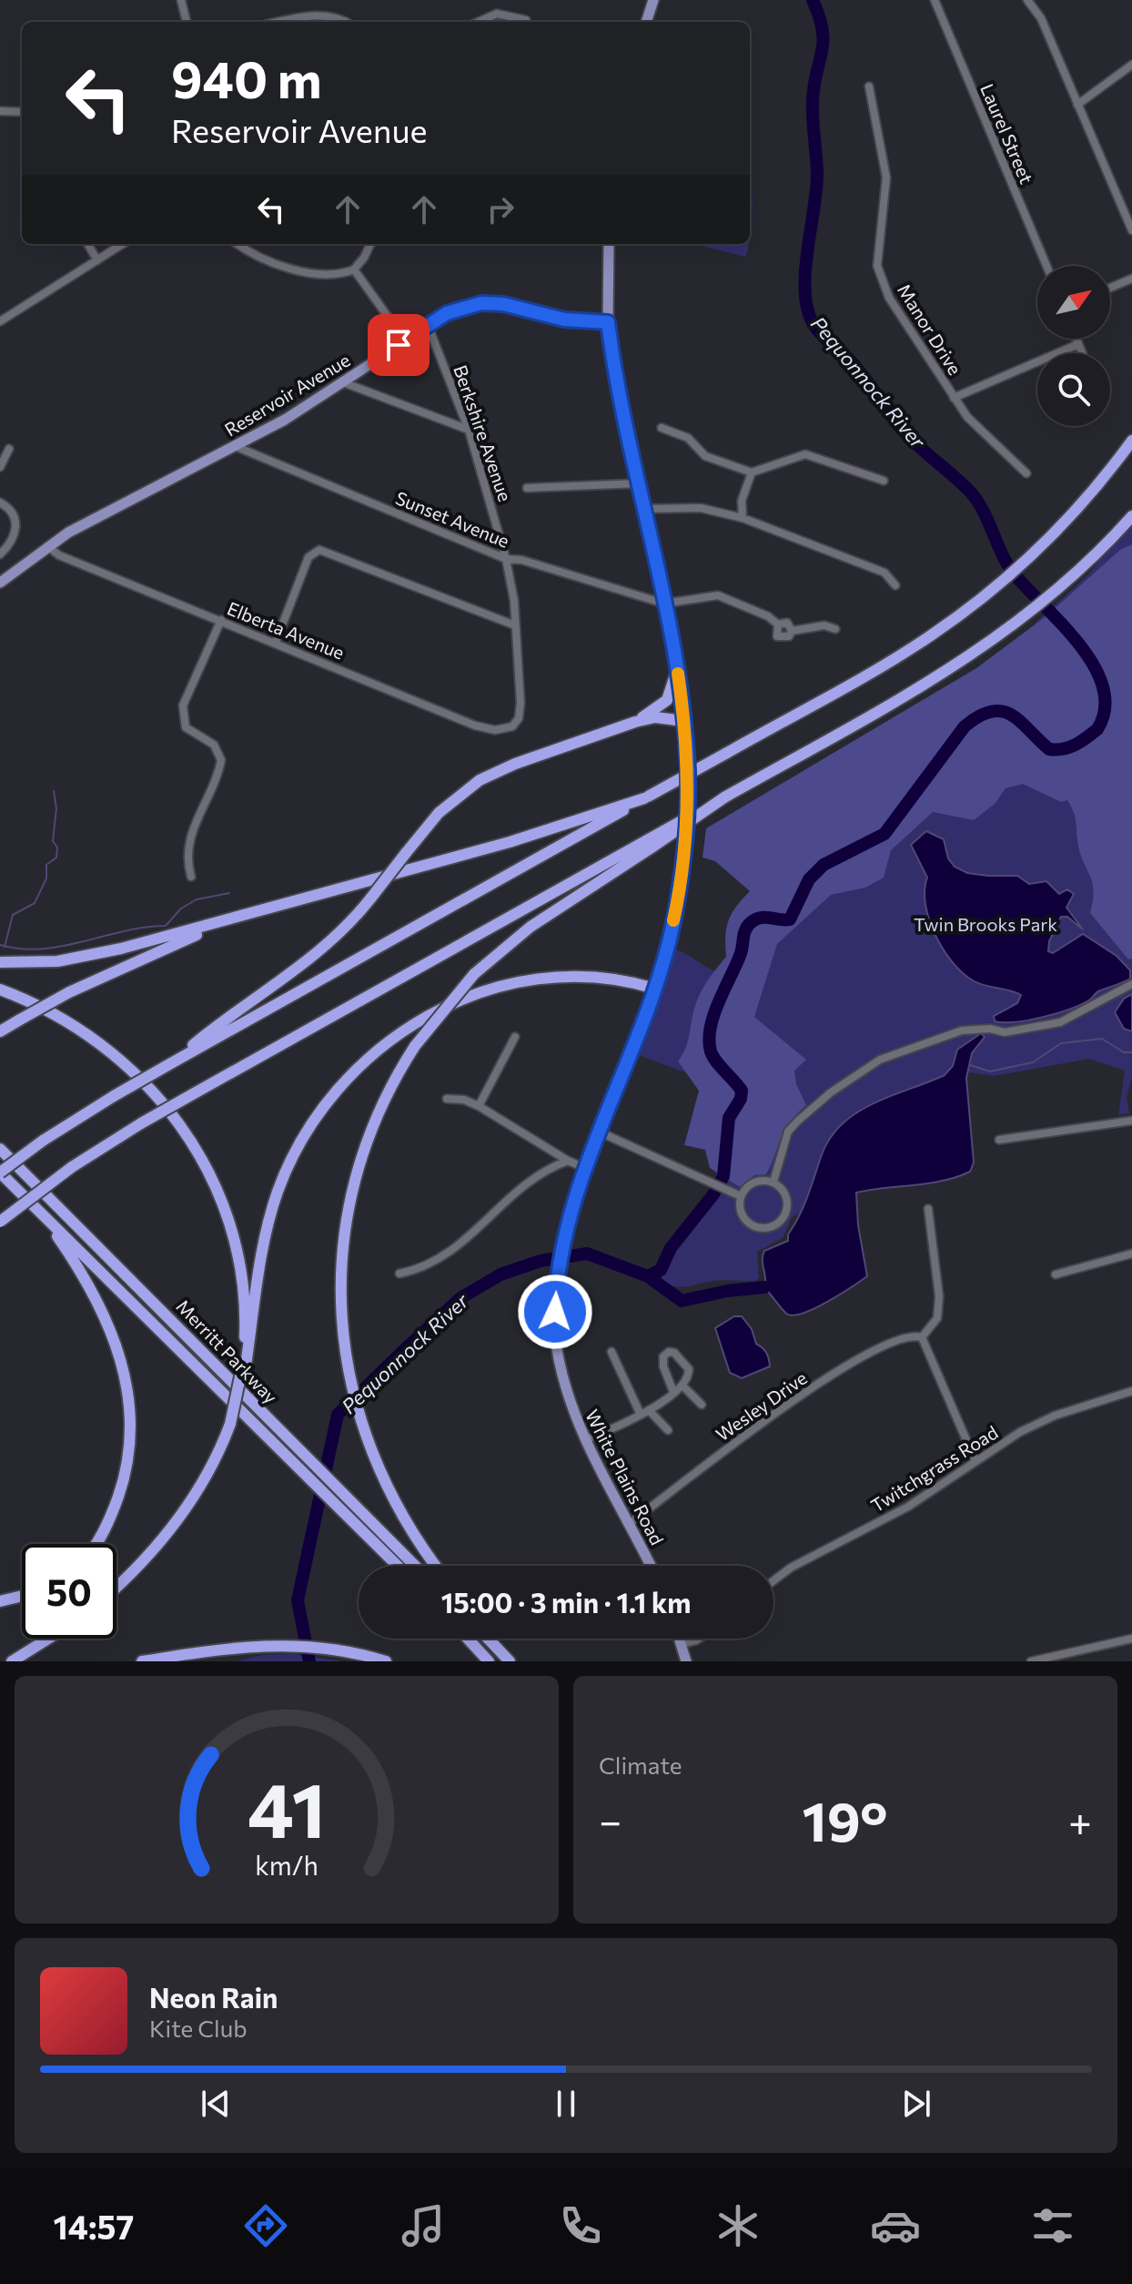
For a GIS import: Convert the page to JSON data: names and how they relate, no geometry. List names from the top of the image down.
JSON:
{
  "streets": {
    "highway": ["Merritt Parkway"],
    "main road": ["Reservoir Avenue", "White Plains Road"],
    "street": [
      "Laurel Street",
      "Manor Drive",
      "Berkshire Avenue",
      "Sunset Avenue",
      "Elberta Avenue",
      "Wesley Drive",
      "Twitchgrass Road"
    ]
  },
  "crossings": [
    ["Reservoir Avenue", "Berkshire Avenue"],
    ["Reservoir Avenue", "Sunset Avenue"],
    ["Reservoir Avenue", "Elberta Avenue"],
    ["Reservoir Avenue", "White Plains Road"],
    ["Berkshire Avenue", "Sunset Avenue"],
    ["Berkshire Avenue", "Elberta Avenue"],
    ["Sunset Avenue", "White Plains Road"],
    ["Wesley Drive", "White Plains Road"]
  ],
  "water": ["Pequonnock River"],
  "parks": ["Twin Brooks Park"],
  "north": "top right",
  "page": {
    "turn": ["940 m", "Reservoir Avenue"],
    "limit": "50",
    "trip": "15:00 · 3 min · 1.1 km",
    "tile": "Climate",
    "heat": ["−", "19°", "+"],
    "song": ["Neon Rain", "Kite Club"],
    "tabs": "14:57",
    "gauge": ["41", "km/h"]
  }
}
